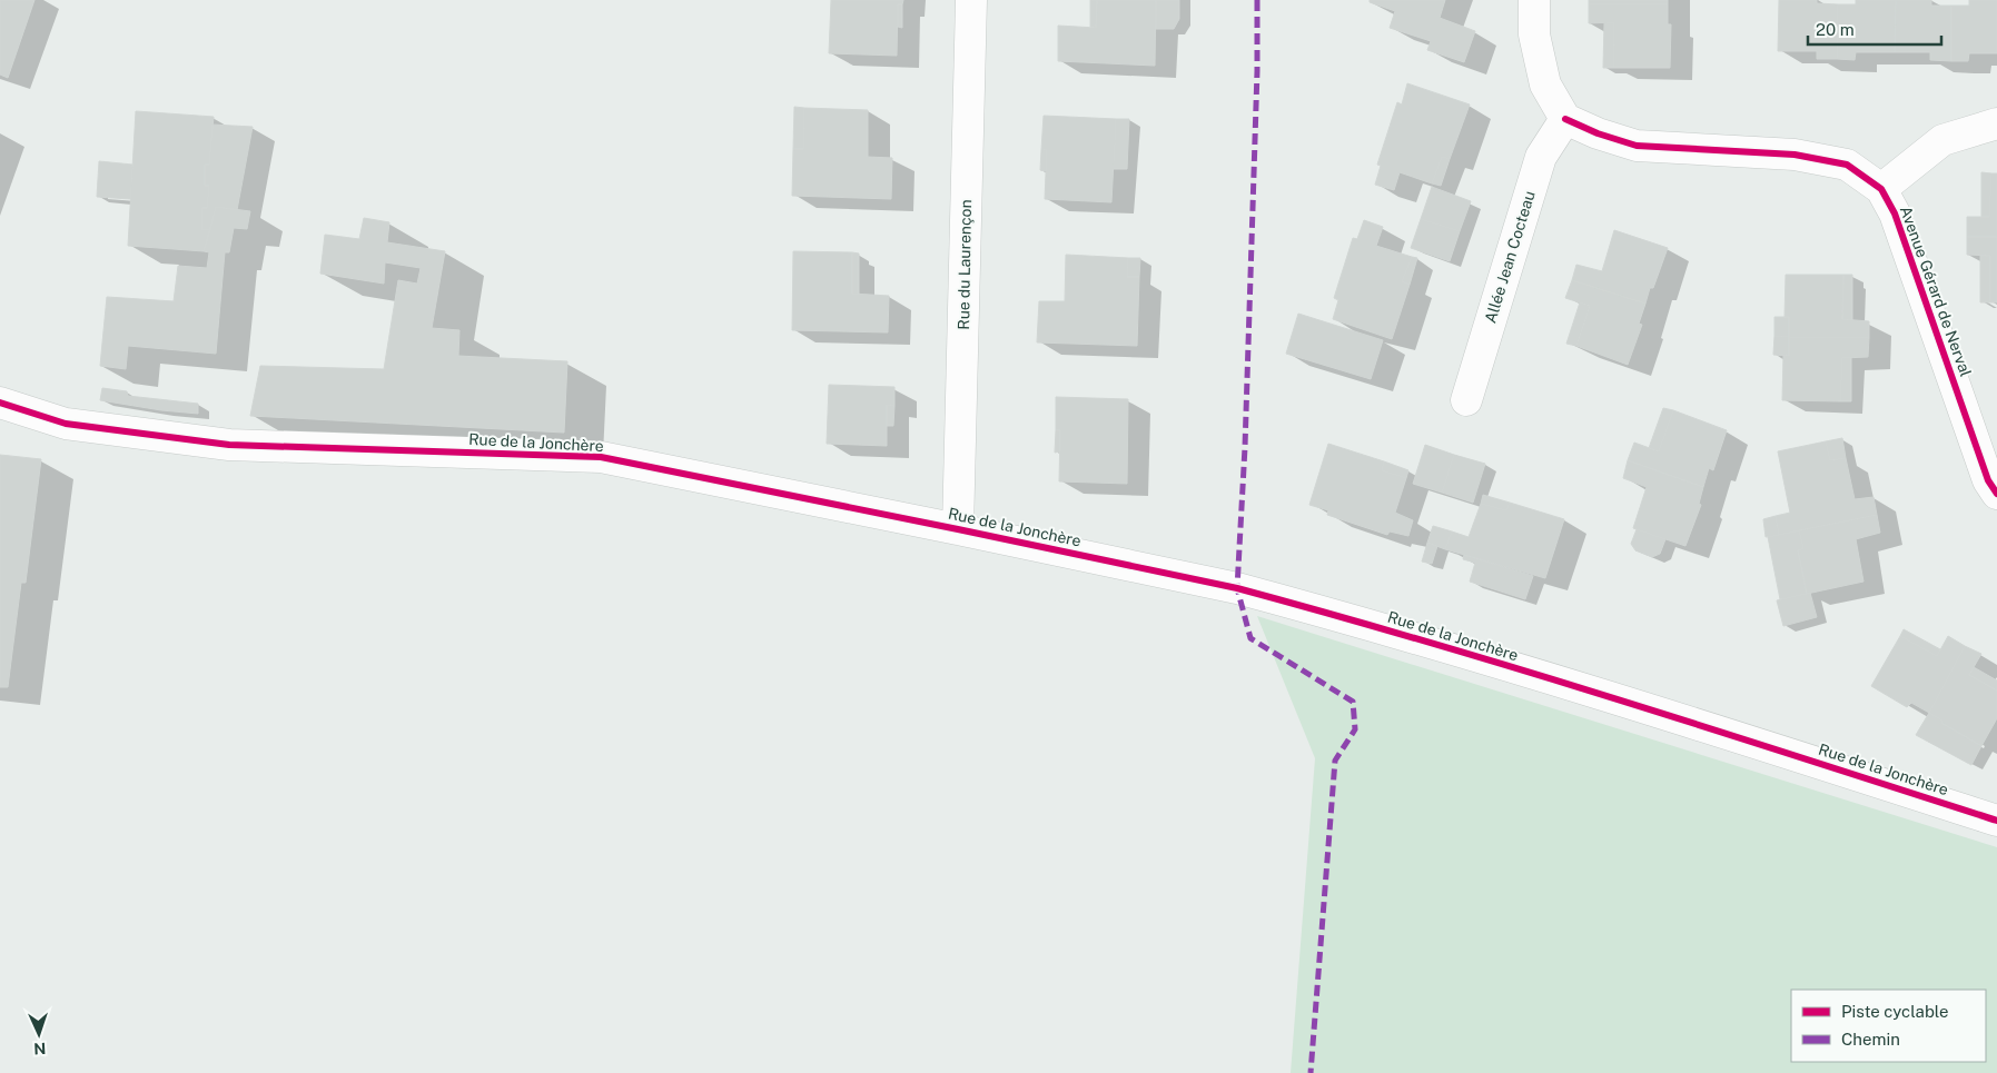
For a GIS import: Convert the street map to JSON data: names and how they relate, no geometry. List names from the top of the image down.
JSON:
{
  "streets": {
    "street": [
      "Allée Jean Cocteau",
      "Rue du Laurençon",
      "Avenue Gérard de Nerval",
      "Rue de la Jonchère"
    ]
  },
  "crossings": [
    ["Allée Jean Cocteau", "Avenue Gérard de Nerval"],
    ["Rue du Laurençon", "Rue de la Jonchère"]
  ],
  "legend": ["Piste cyclable", "Chemin"],
  "scale_bar": "20 m",
  "north": "bottom"
}
